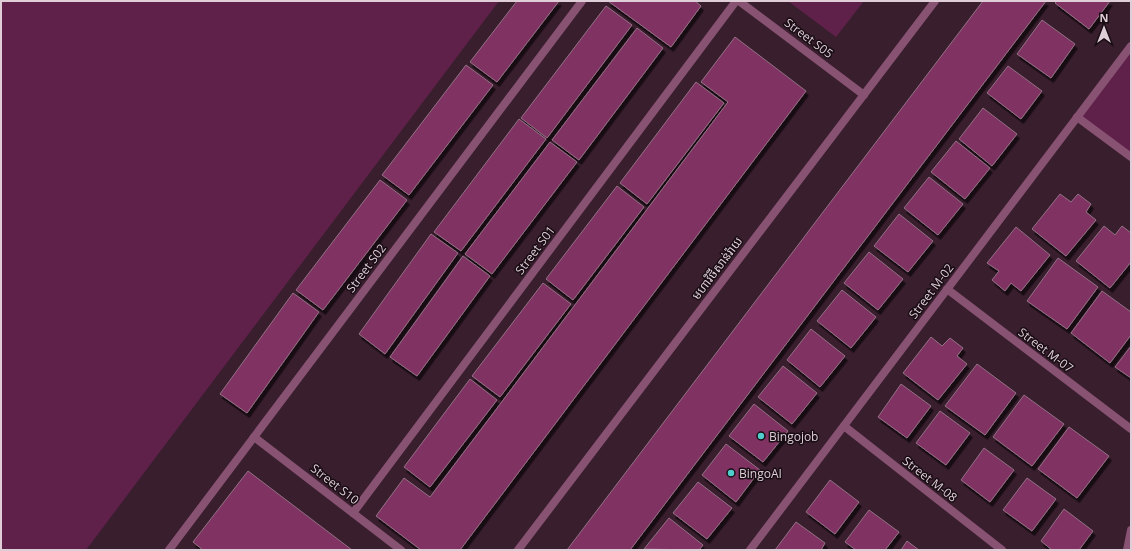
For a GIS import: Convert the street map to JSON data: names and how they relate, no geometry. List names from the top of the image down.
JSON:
{
  "streets": {
    "street": [
      "Street S05",
      "Street S01",
      "Street S02",
      "មហាវិថីសាន់រ៉ាយ",
      "Street M-02",
      "Street M-07",
      "Street M-08",
      "Street S10"
    ]
  },
  "crossings": [
    ["Street S05", "មហាវិថីសាន់រ៉ាយ"],
    ["Street S01", "Street S10"],
    ["Street S02", "Street S10"],
    ["Street M-02", "Street M-07"],
    ["Street M-02", "Street M-08"]
  ],
  "places": ["Bingojob", "BingoAI"],
  "north": "top"
}
